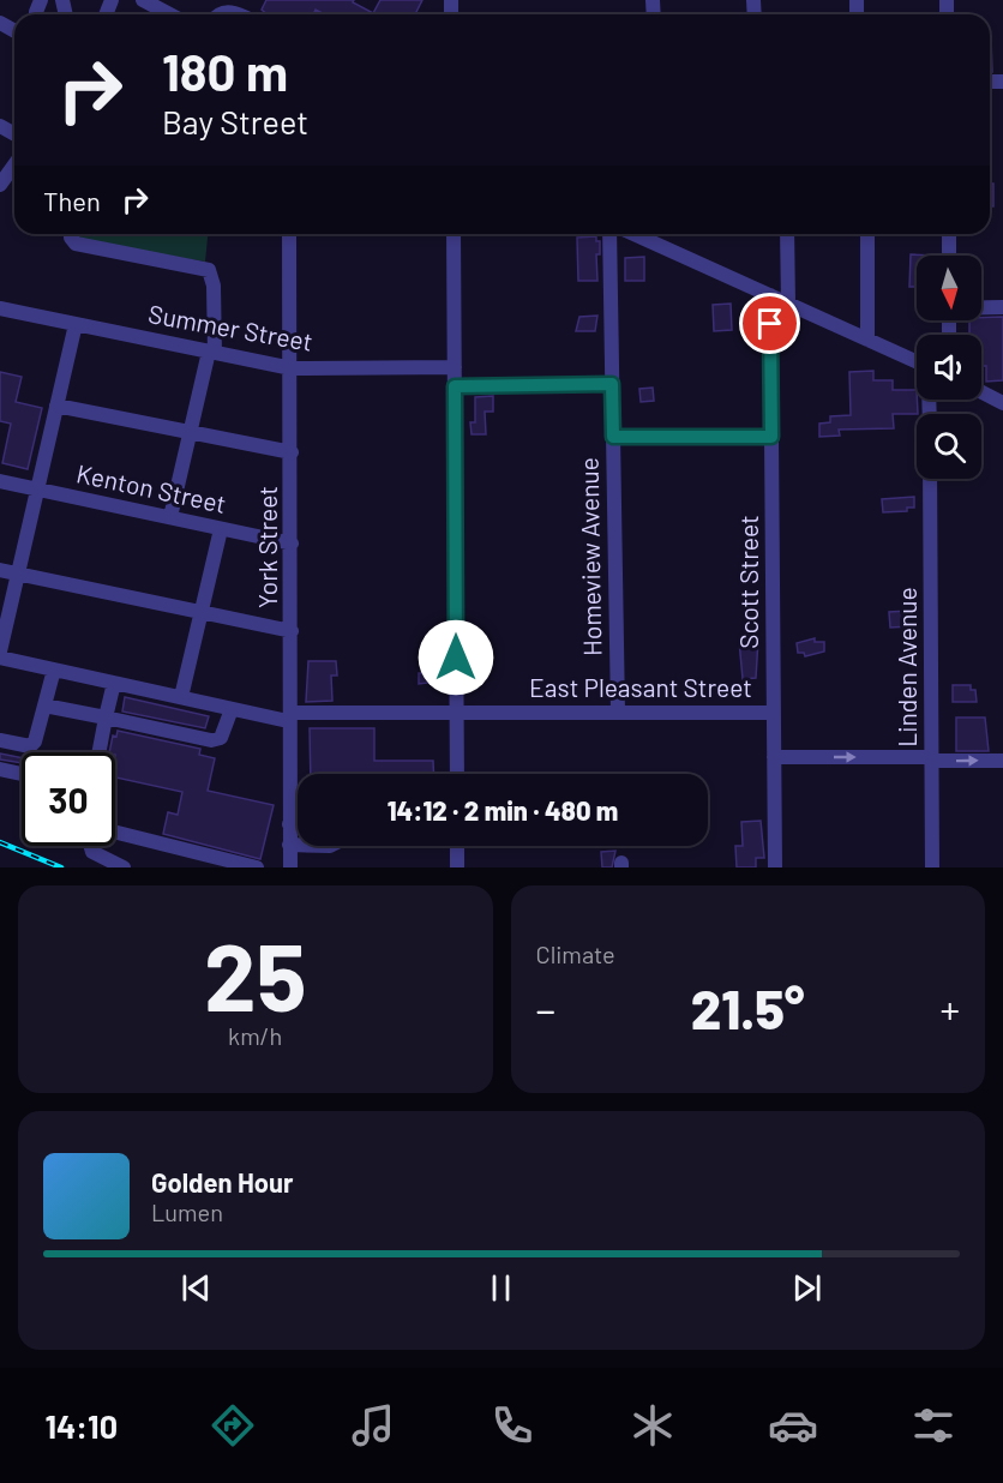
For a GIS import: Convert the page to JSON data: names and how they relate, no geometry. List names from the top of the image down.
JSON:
{
  "streets": {
    "street": [
      "Summer Street",
      "Kenton Street",
      "York Street",
      "Homeview Avenue",
      "Scott Street",
      "Linden Avenue",
      "East Pleasant Street"
    ]
  },
  "crossings": [
    ["Summer Street", "York Street"],
    ["Kenton Street", "York Street"],
    ["York Street", "East Pleasant Street"],
    ["Homeview Avenue", "East Pleasant Street"],
    ["Scott Street", "East Pleasant Street"]
  ],
  "north": "bottom",
  "page": {
    "turn": ["180 m", "Bay Street"],
    "then": "Then",
    "limit": "30",
    "trip": "14:12 · 2 min · 480 m",
    "tile": [
      ["25", "km/h"],
      "Climate"
    ],
    "heat": ["−", "21.5°", "+"],
    "song": ["Golden Hour", "Lumen"],
    "tabs": "14:10"
  }
}
